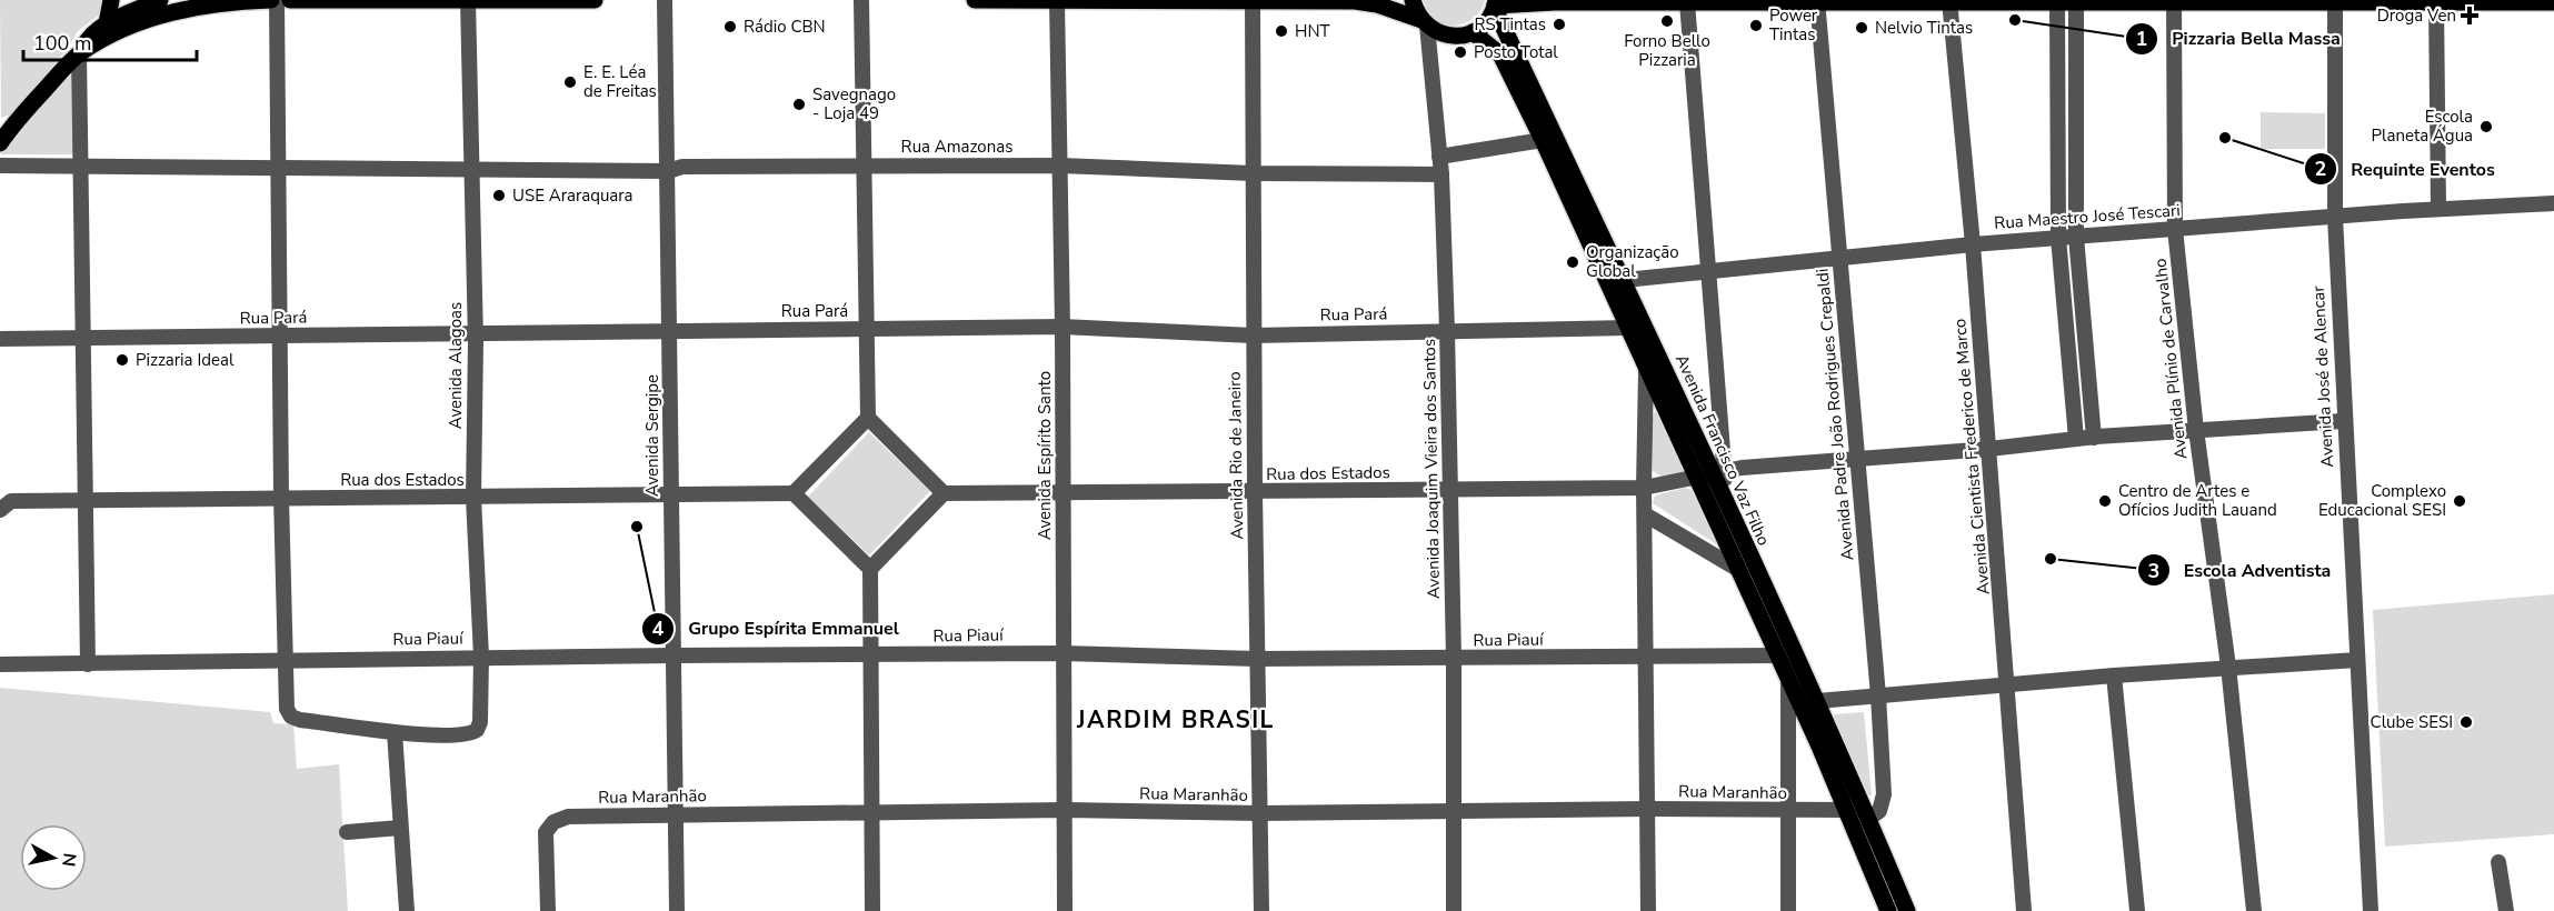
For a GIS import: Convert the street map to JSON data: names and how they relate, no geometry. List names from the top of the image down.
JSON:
{
  "streets": {
    "main road": ["Avenida Francisco Vaz Filho"],
    "street": [
      "Rua Amazonas",
      "Rua Maestro José Tescari",
      "Rua Pará",
      "Avenida Plínio de Carvalho",
      "Avenida Alagoas",
      "Avenida José de Alencar",
      "Avenida Padre João Rodrigues Crepaldi",
      "Avenida Sergipe",
      "Avenida Espírito Santo",
      "Avenida Rio de Janeiro",
      "Avenida Cientista Frederico de Marco",
      "Avenida Joaquim Vieira dos Santos",
      "Rua dos Estados",
      "Rua Piauí",
      "Rua Maranhão"
    ]
  },
  "crossings": [
    ["Rua Amazonas", "Avenida Alagoas"],
    ["Rua Amazonas", "Avenida Sergipe"],
    ["Rua Amazonas", "Avenida Espírito Santo"],
    ["Rua Amazonas", "Avenida Rio de Janeiro"],
    ["Rua Amazonas", "Avenida Joaquim Vieira dos Santos"],
    ["Rua Maestro José Tescari", "Avenida Plínio de Carvalho"],
    ["Rua Maestro José Tescari", "Avenida José de Alencar"],
    ["Rua Maestro José Tescari", "Avenida Padre João Rodrigues Crepaldi"],
    ["Rua Maestro José Tescari", "Avenida Francisco Vaz Filho"],
    ["Rua Maestro José Tescari", "Avenida Cientista Frederico de Marco"],
    ["Rua Pará", "Avenida Alagoas"],
    ["Rua Pará", "Avenida Sergipe"],
    ["Rua Pará", "Avenida Francisco Vaz Filho"],
    ["Rua Pará", "Avenida Espírito Santo"],
    ["Rua Pará", "Avenida Rio de Janeiro"],
    ["Rua Pará", "Avenida Joaquim Vieira dos Santos"],
    ["Avenida Plínio de Carvalho", "Rua dos Estados"],
    ["Avenida Alagoas", "Rua dos Estados"],
    ["Avenida Alagoas", "Rua Piauí"],
    ["Avenida José de Alencar", "Rua dos Estados"],
    ["Avenida Padre João Rodrigues Crepaldi", "Avenida Francisco Vaz Filho"],
    ["Avenida Padre João Rodrigues Crepaldi", "Rua dos Estados"],
    ["Avenida Sergipe", "Rua dos Estados"],
    ["Avenida Sergipe", "Rua Piauí"],
    ["Avenida Sergipe", "Rua Maranhão"],
    ["Avenida Francisco Vaz Filho", "Rua dos Estados"],
    ["Avenida Francisco Vaz Filho", "Rua Piauí"],
    ["Avenida Francisco Vaz Filho", "Rua Maranhão"],
    ["Avenida Espírito Santo", "Rua dos Estados"],
    ["Avenida Espírito Santo", "Rua Piauí"],
    ["Avenida Espírito Santo", "Rua Maranhão"],
    ["Avenida Rio de Janeiro", "Rua dos Estados"],
    ["Avenida Rio de Janeiro", "Rua Piauí"],
    ["Avenida Rio de Janeiro", "Rua Maranhão"],
    ["Avenida Cientista Frederico de Marco", "Rua dos Estados"],
    ["Avenida Joaquim Vieira dos Santos", "Rua dos Estados"],
    ["Avenida Joaquim Vieira dos Santos", "Rua Piauí"],
    ["Avenida Joaquim Vieira dos Santos", "Rua Maranhão"]
  ],
  "districts": ["JARDIM BRASIL"],
  "places": {
    "health": ["Droga Ven"],
    "other": [
      "Pizzaria Bella Massa",
      "Forno Bello Pizzaria",
      "RS Tintas",
      "Power Tintas",
      "Rádio CBN",
      "Nelvio Tintas",
      "HNT",
      "Posto Total",
      "E. E. Léa de Freitas",
      "Savegnago - Loja 49",
      "Escola Planeta Água",
      "Requinte Eventos",
      "USE Araraquara",
      "Organização Global",
      "Pizzaria Ideal",
      "Centro de Artes e Ofícios Judith Lauand",
      "Complexo Educacional SESI",
      "Grupo Espírita Emmanuel",
      "Escola Adventista",
      "Clube SESI"
    ]
  },
  "scale_bar": "100 m",
  "north": "right"
}
